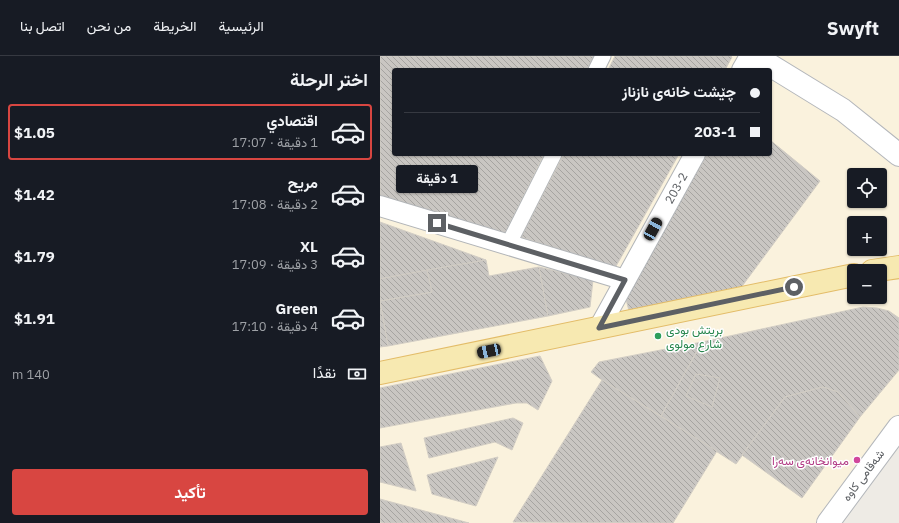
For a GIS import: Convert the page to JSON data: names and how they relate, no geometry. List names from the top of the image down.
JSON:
{
  "streets": {
    "main road": ["شەقامی کاوە"],
    "street": ["203-2"]
  },
  "places": ["بريتش بودى شارع مولوى", "میوانخانەی سەرا"],
  "page": {
    "header": "Swyft",
    "nav": [
      "الرئيسية",
      "الخريطة",
      "من نحن",
      "اتصل بنا"
    ],
    "heading": "اختر الرحلة",
    "banner": ["چێشت خانەی نازناز", "203-1"],
    "list": [
      {
        "name": "اقتصادي",
        "note": "1 دقيقة · 17:07",
        "value": "$1.05"
      },
      {
        "name": "مريح",
        "note": "2 دقيقة · 17:08",
        "value": "$1.42"
      },
      {
        "name": "XL",
        "note": "3 دقيقة · 17:09",
        "value": "$1.79"
      },
      {
        "name": "Green",
        "note": "4 دقيقة · 17:10",
        "value": "$1.91"
      }
    ],
    "bubble": "1 دقيقة",
    "map_buttons": ["+", "−"],
    "pay": ["نقدًا", "140 m"],
    "buttons": "تأكيد"
  }
}
